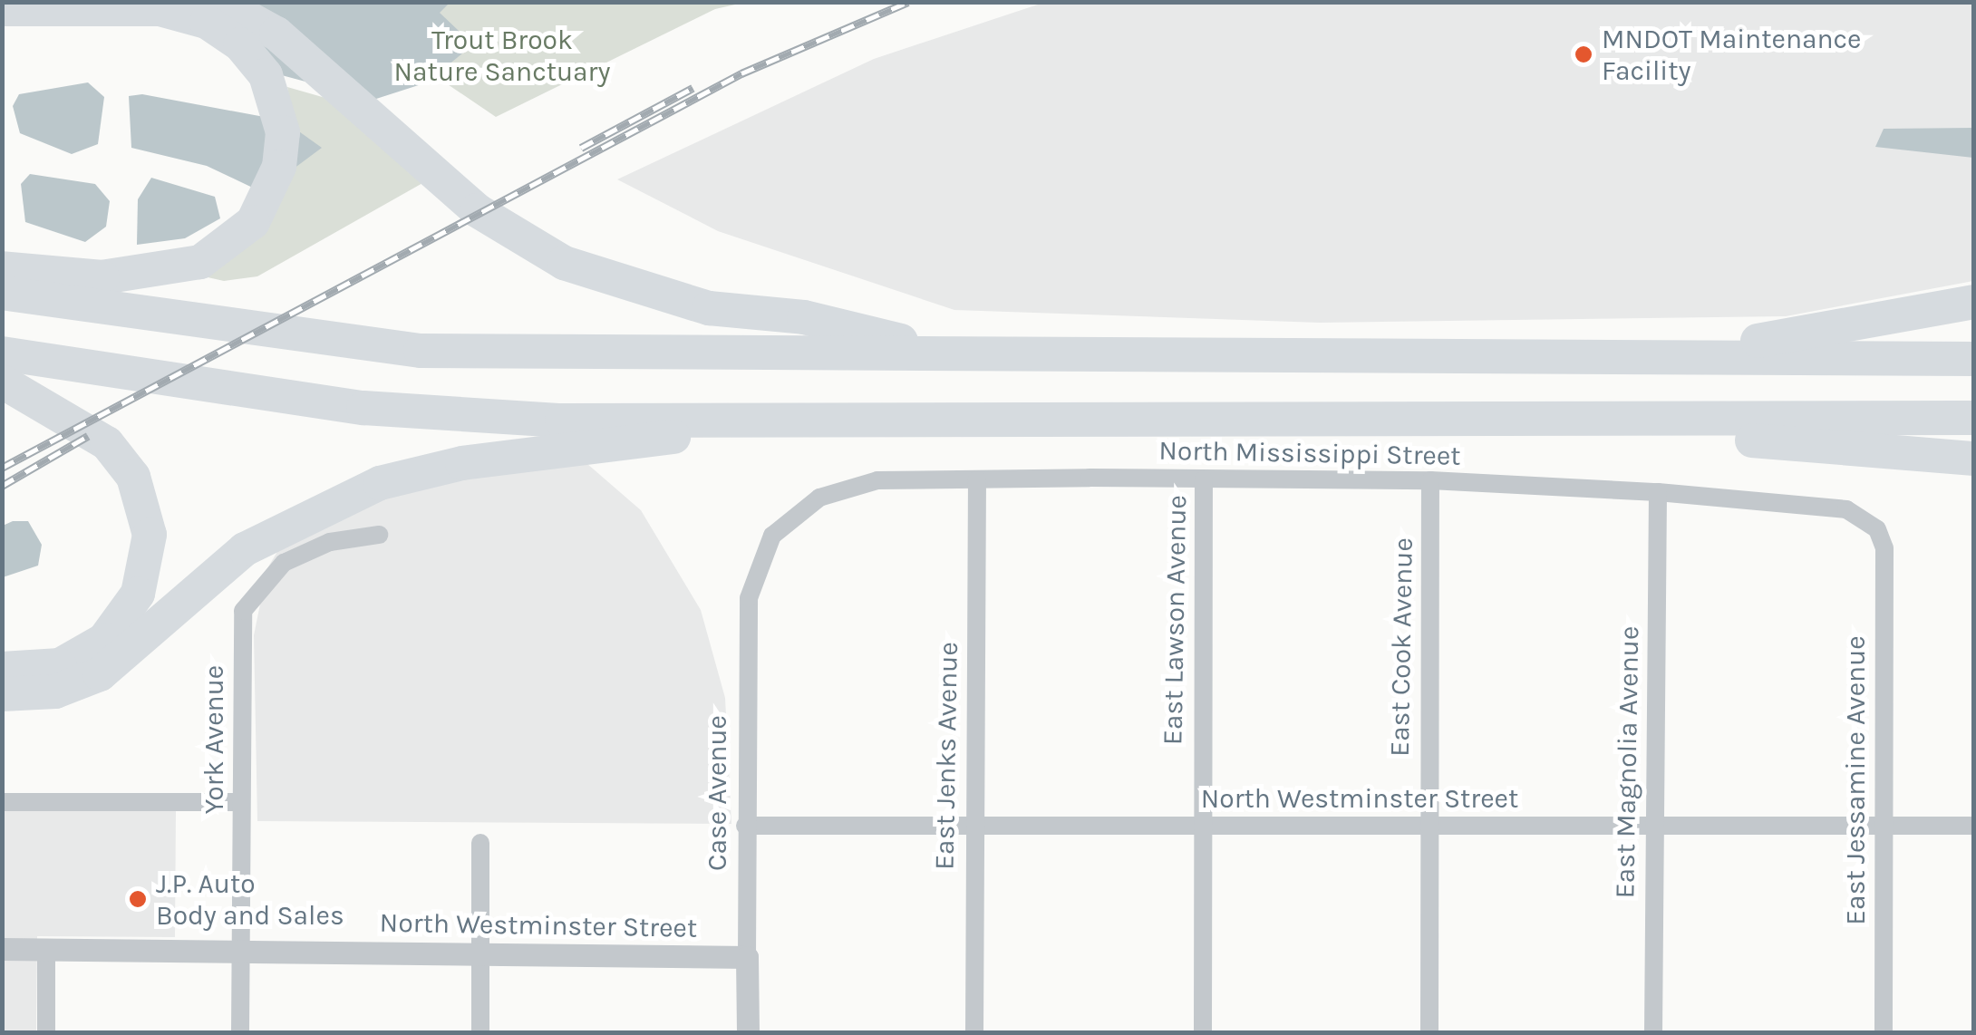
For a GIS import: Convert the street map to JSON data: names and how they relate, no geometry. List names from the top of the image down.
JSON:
{
  "streets": {
    "street": [
      "North Mississippi Street",
      "East Lawson Avenue",
      "East Cook Avenue",
      "York Avenue",
      "East Jenks Avenue",
      "East Magnolia Avenue",
      "East Jessamine Avenue",
      "Case Avenue",
      "North Westminster Street"
    ]
  },
  "crossings": [
    ["North Mississippi Street", "East Lawson Avenue"],
    ["North Mississippi Street", "East Cook Avenue"],
    ["North Mississippi Street", "East Jenks Avenue"],
    ["North Mississippi Street", "East Magnolia Avenue"],
    ["North Mississippi Street", "East Jessamine Avenue"],
    ["North Mississippi Street", "Case Avenue"],
    ["East Lawson Avenue", "North Westminster Street"],
    ["East Cook Avenue", "North Westminster Street"],
    ["York Avenue", "North Westminster Street"],
    ["East Jenks Avenue", "North Westminster Street"],
    ["East Magnolia Avenue", "North Westminster Street"],
    ["East Jessamine Avenue", "North Westminster Street"],
    ["Case Avenue", "North Westminster Street"]
  ],
  "parks": ["Trout Brook Nature Sanctuary"],
  "places": ["MNDOT Maintenance Facility", "J.P. Auto Body and Sales"]
}
